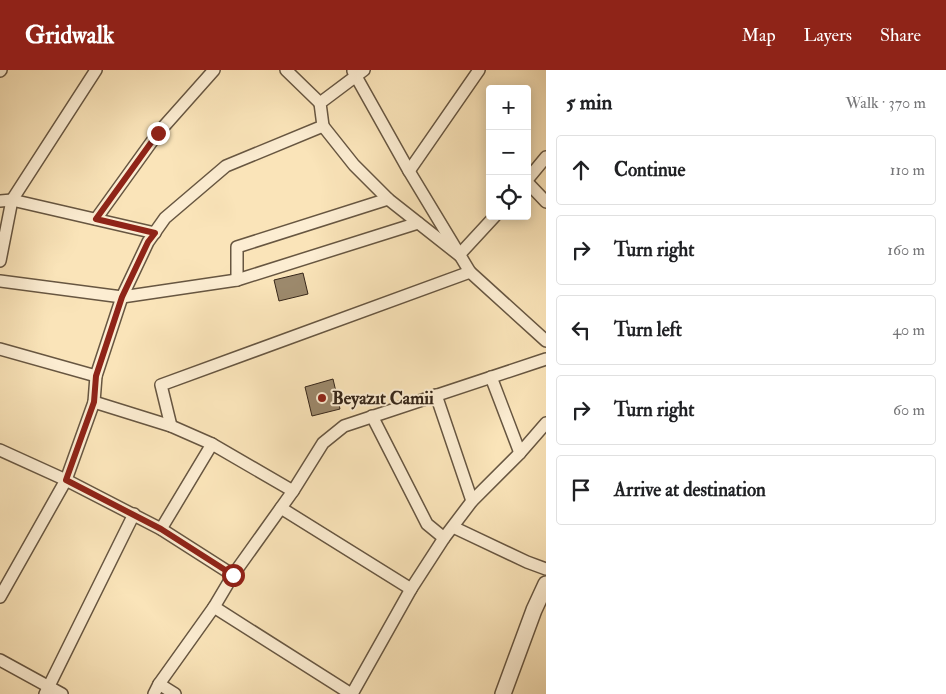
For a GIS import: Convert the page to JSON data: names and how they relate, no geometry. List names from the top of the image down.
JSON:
{
  "places": ["Beyazıt Camii"],
  "page": {
    "header": "Gridwalk",
    "nav": ["Map", "Layers", "Share"],
    "heading": ["5 min", "Walk · 370 m"],
    "map_buttons": ["+", "−"],
    "list": [
      ["Continue", "110 m"],
      ["Turn right", "160 m"],
      ["Turn left", "40 m"],
      ["Turn right", "60 m"],
      "Arrive at destination"
    ]
  }
}
